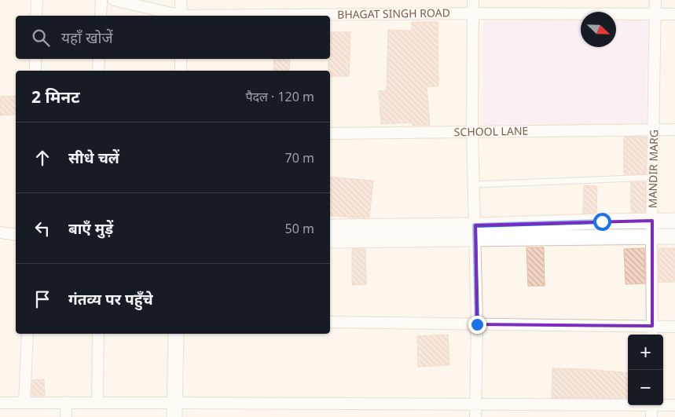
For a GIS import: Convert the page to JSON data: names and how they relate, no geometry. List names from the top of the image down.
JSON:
{
  "streets": {
    "street": ["BHAGAT SINGH ROAD", "SCHOOL LANE", "MANDIR MARG"]
  },
  "crossings": [
    ["BHAGAT SINGH ROAD", "MANDIR MARG"],
    ["SCHOOL LANE", "MANDIR MARG"]
  ],
  "north": "bottom right",
  "page": {
    "search": "यहाँ खोजें",
    "heading": ["2 मिनट", "पैदल · 120 m"],
    "list": [
      ["सीधे चलें", "70 m"],
      ["बाएँ मुड़ें", "50 m"],
      "गंतव्य पर पहुँचे"
    ],
    "map_buttons": ["+", "−"]
  }
}
